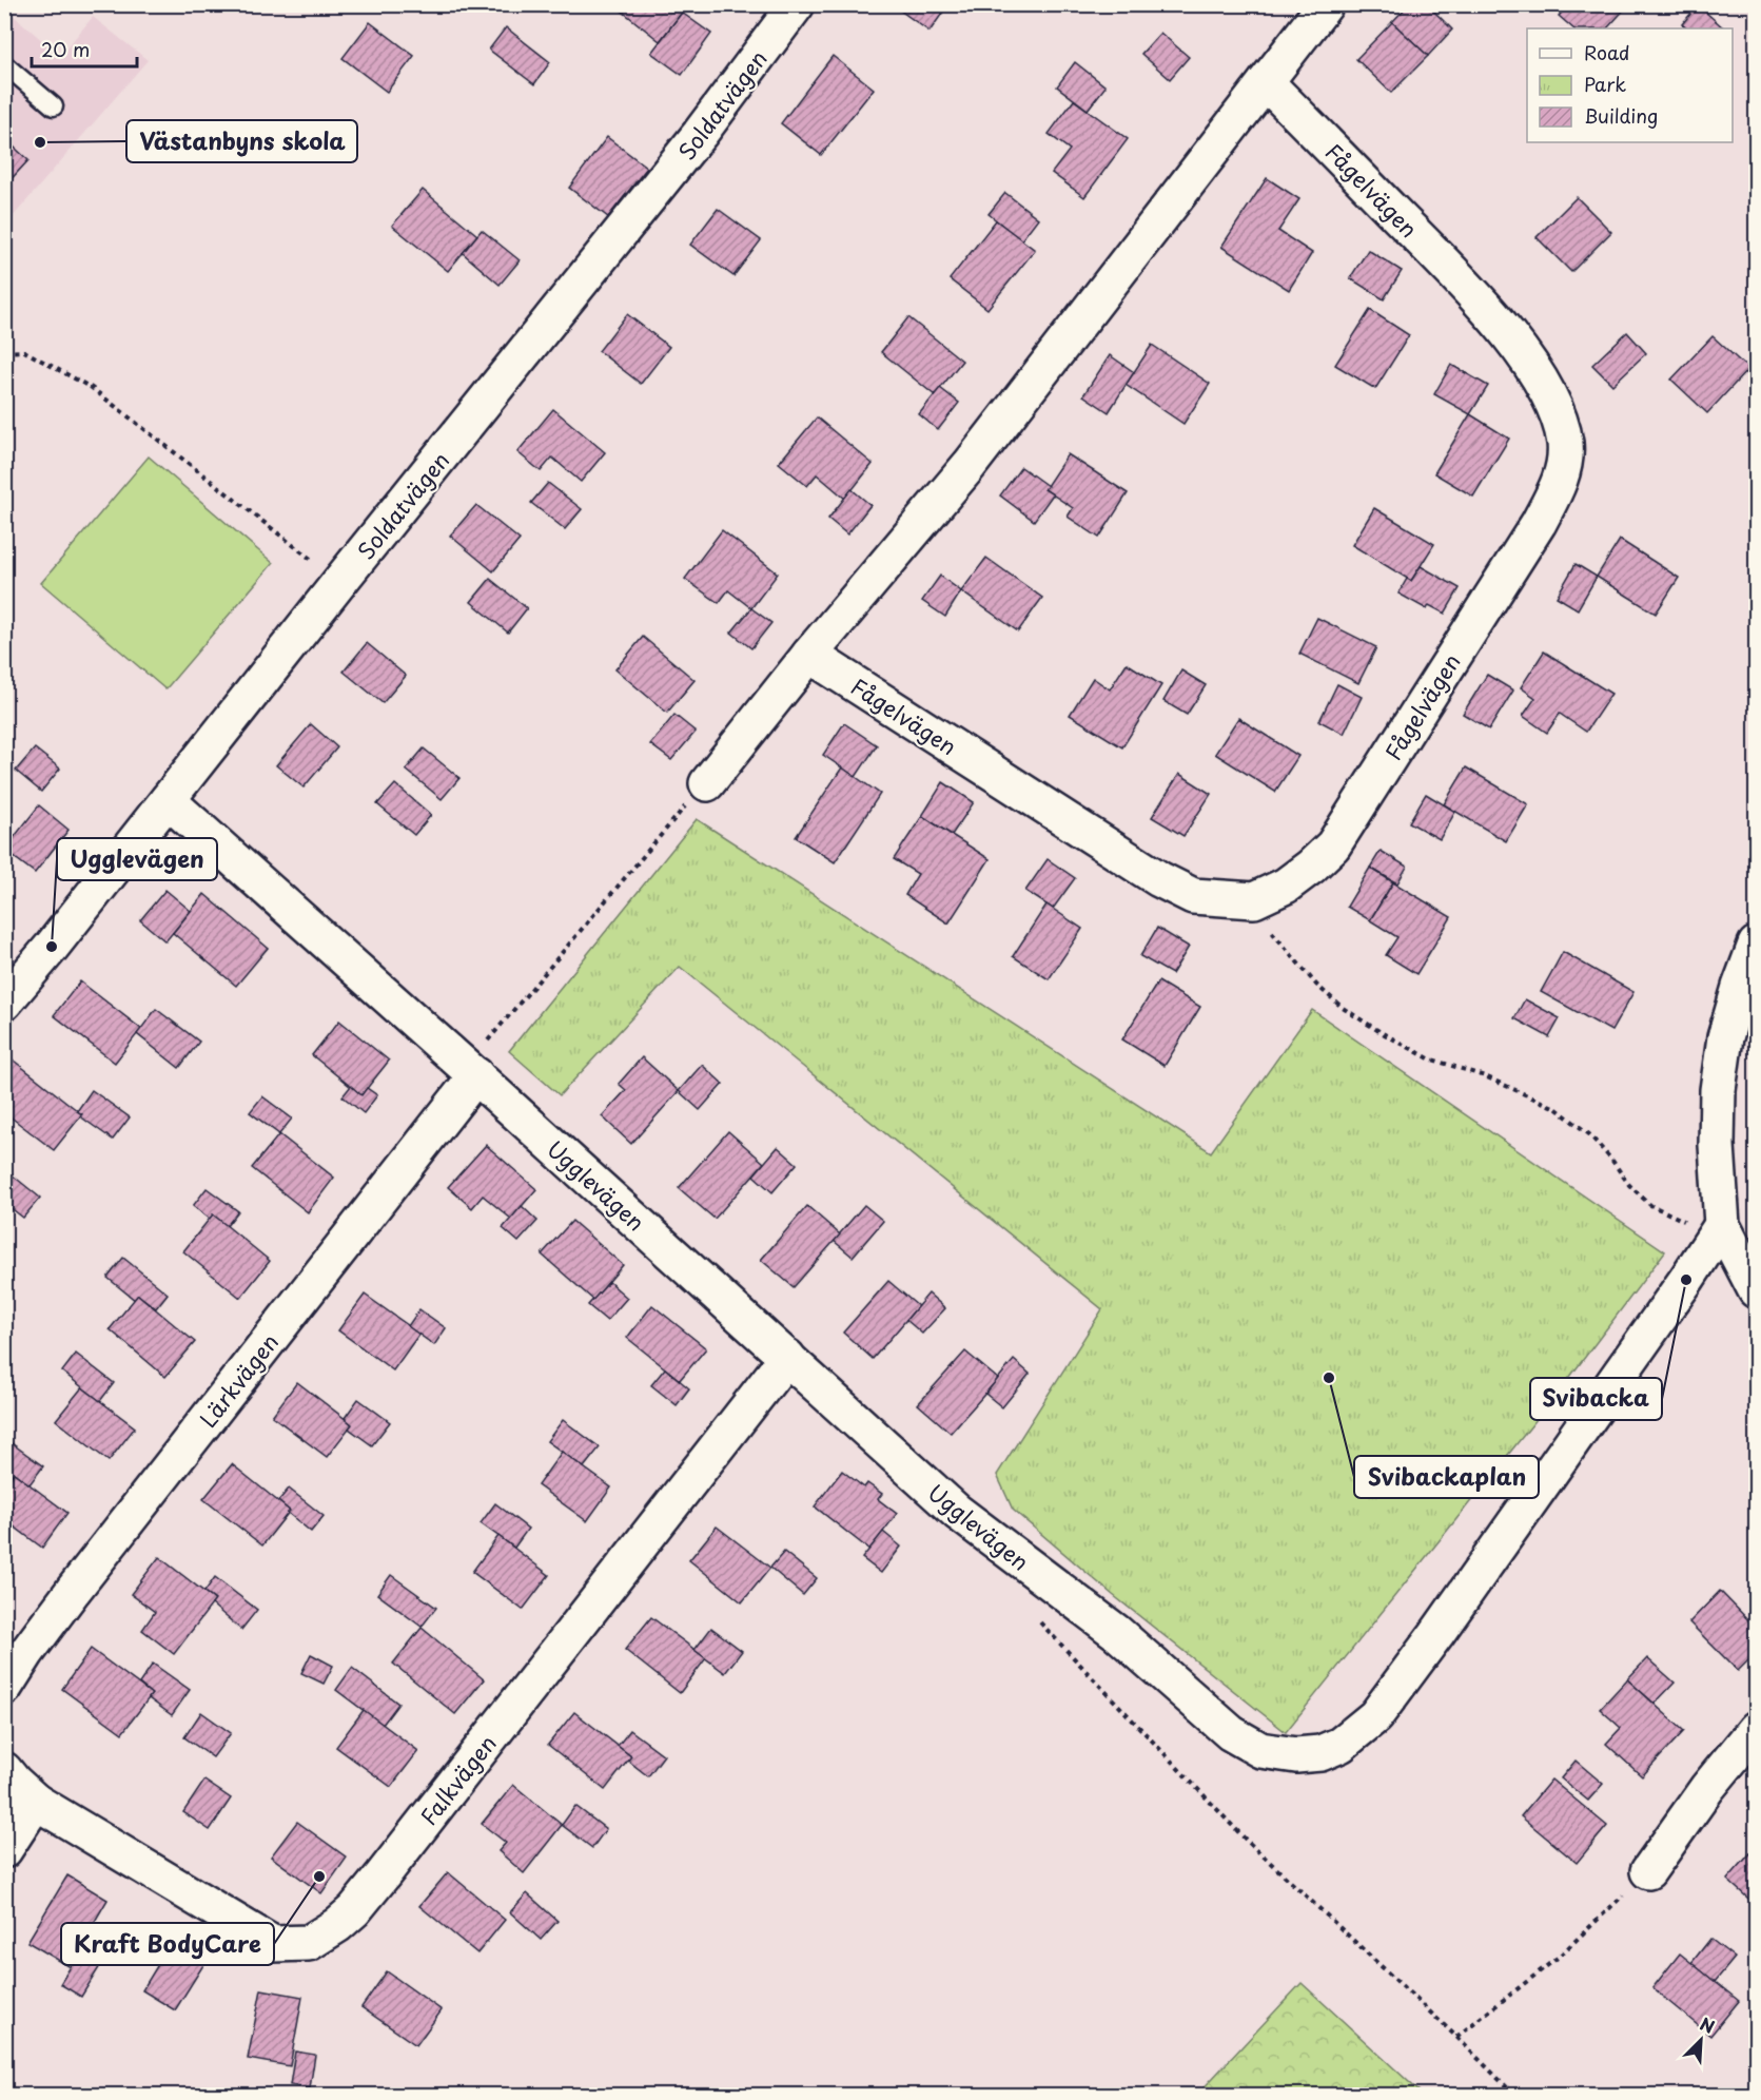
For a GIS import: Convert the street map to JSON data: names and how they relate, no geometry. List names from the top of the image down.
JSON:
{
  "streets": {
    "street": [
      "Soldatvägen",
      "Fågelvägen",
      "Ugglevägen",
      "Lärkvägen",
      "Falkvägen"
    ]
  },
  "crossings": [
    ["Soldatvägen", "Ugglevägen"],
    ["Ugglevägen", "Lärkvägen"],
    ["Ugglevägen", "Falkvägen"]
  ],
  "places": [
    "Västanbyns skola",
    "Ugglevägen",
    "Svibacka",
    "Svibackaplan",
    "Kraft BodyCare"
  ],
  "legend": ["Road", "Park", "Building"],
  "scale_bar": "20 m",
  "north": "top right"
}
